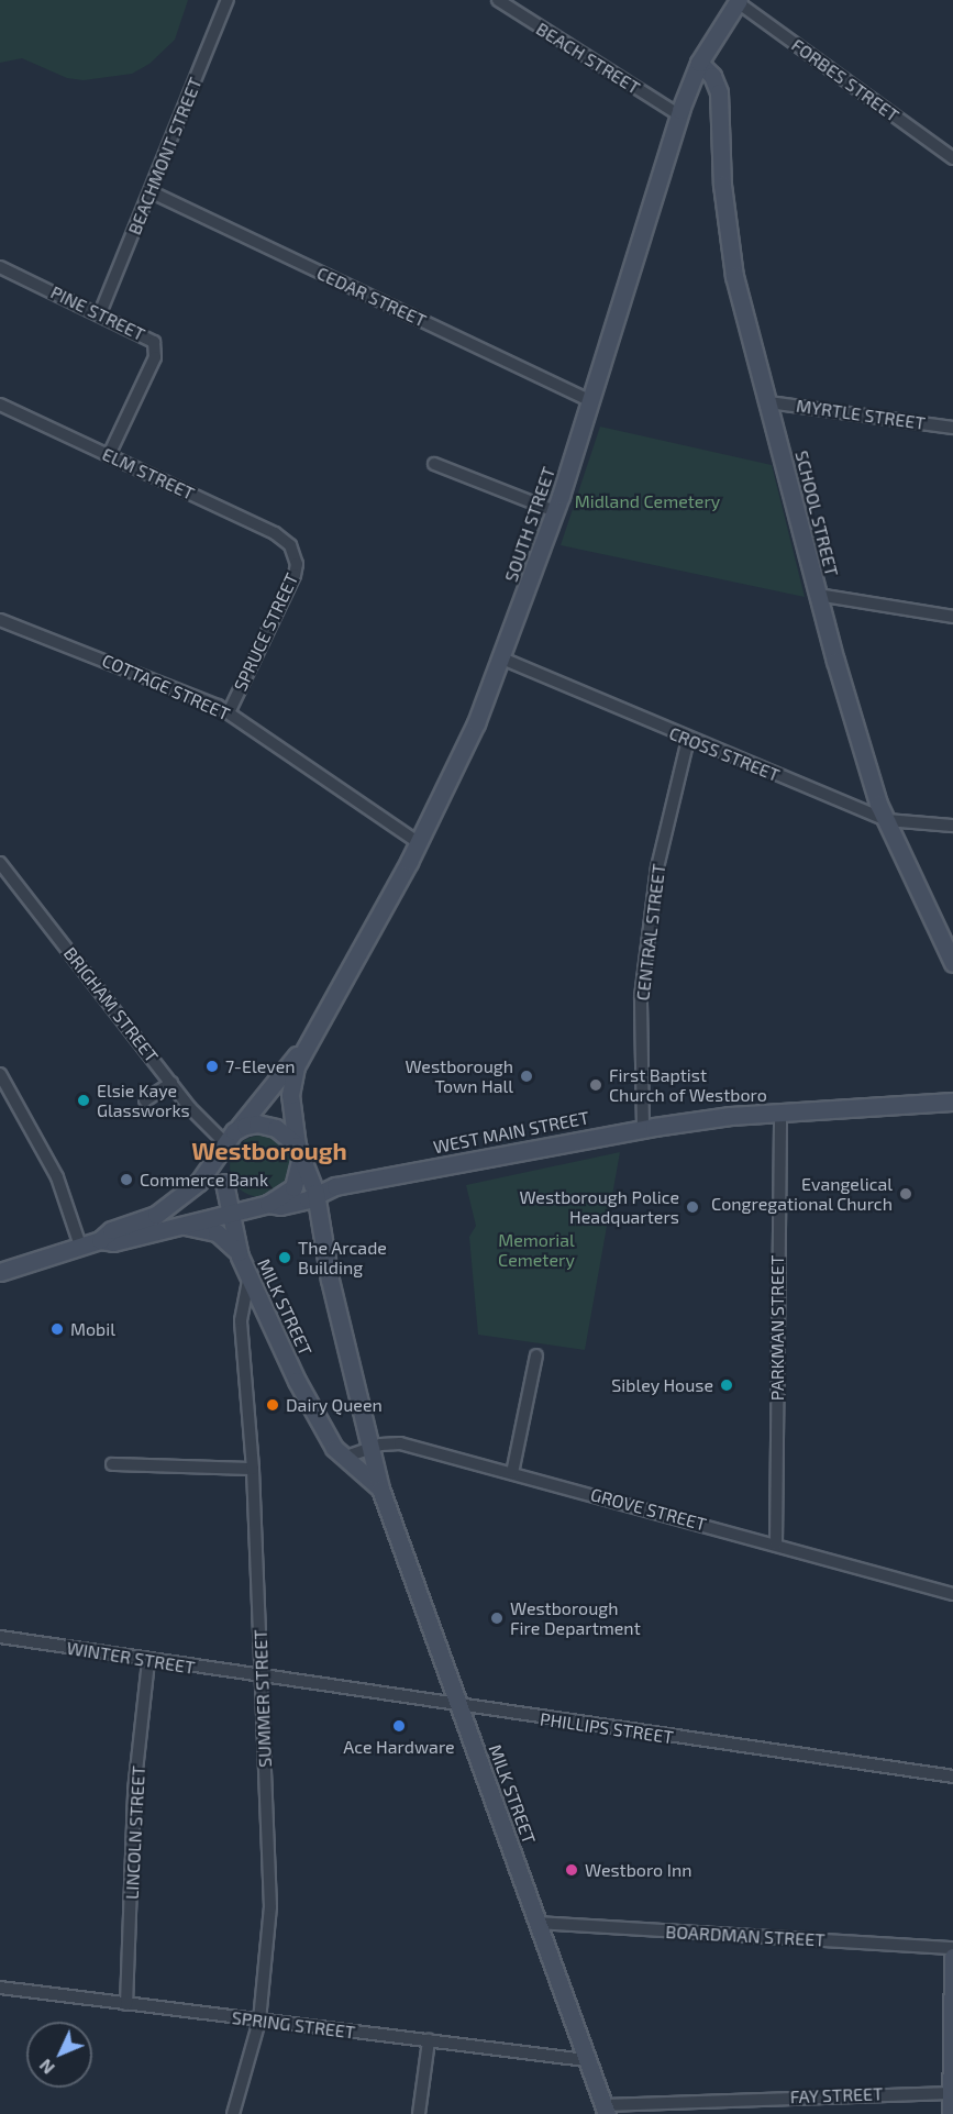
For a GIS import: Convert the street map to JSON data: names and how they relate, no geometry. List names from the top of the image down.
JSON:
{
  "streets": {
    "main road": [
      "SCHOOL STREET",
      "SOUTH STREET",
      "WEST MAIN STREET",
      "MILK STREET"
    ],
    "street": [
      "BEACH STREET",
      "FORBES STREET",
      "BEACHMONT STREET",
      "CEDAR STREET",
      "PINE STREET",
      "MYRTLE STREET",
      "ELM STREET",
      "SPRUCE STREET",
      "COTTAGE STREET",
      "CROSS STREET",
      "CENTRAL STREET",
      "BRIGHAM STREET",
      "PARKMAN STREET",
      "GROVE STREET",
      "WINTER STREET",
      "SUMMER STREET",
      "PHILLIPS STREET",
      "LINCOLN STREET",
      "BOARDMAN STREET",
      "SPRING STREET",
      "FAY STREET"
    ]
  },
  "crossings": [
    ["BEACH STREET", "SOUTH STREET"],
    ["FORBES STREET", "SOUTH STREET"],
    ["BEACHMONT STREET", "CEDAR STREET"],
    ["BEACHMONT STREET", "PINE STREET"],
    ["CEDAR STREET", "SOUTH STREET"],
    ["PINE STREET", "ELM STREET"],
    ["MYRTLE STREET", "SCHOOL STREET"],
    ["ELM STREET", "SPRUCE STREET"],
    ["SCHOOL STREET", "SOUTH STREET"],
    ["SCHOOL STREET", "CROSS STREET"],
    ["SOUTH STREET", "COTTAGE STREET"],
    ["SOUTH STREET", "CROSS STREET"],
    ["SOUTH STREET", "BRIGHAM STREET"],
    ["SOUTH STREET", "WEST MAIN STREET"],
    ["SOUTH STREET", "MILK STREET"],
    ["SPRUCE STREET", "COTTAGE STREET"],
    ["CROSS STREET", "CENTRAL STREET"],
    ["CENTRAL STREET", "WEST MAIN STREET"],
    ["BRIGHAM STREET", "WEST MAIN STREET"],
    ["BRIGHAM STREET", "MILK STREET"],
    ["WEST MAIN STREET", "MILK STREET"],
    ["WEST MAIN STREET", "PARKMAN STREET"],
    ["MILK STREET", "GROVE STREET"],
    ["MILK STREET", "SUMMER STREET"],
    ["MILK STREET", "PHILLIPS STREET"],
    ["MILK STREET", "BOARDMAN STREET"],
    ["MILK STREET", "SPRING STREET"],
    ["MILK STREET", "FAY STREET"],
    ["PARKMAN STREET", "GROVE STREET"],
    ["WINTER STREET", "SUMMER STREET"],
    ["WINTER STREET", "PHILLIPS STREET"],
    ["WINTER STREET", "LINCOLN STREET"],
    ["SUMMER STREET", "PHILLIPS STREET"],
    ["SUMMER STREET", "SPRING STREET"],
    ["LINCOLN STREET", "SPRING STREET"]
  ],
  "districts": ["Westborough"],
  "parks": ["Midland Cemetery", "Memorial Cemetery"],
  "places": [
    "7-Eleven",
    "Westborough Town Hall",
    "First Baptist Church of Westboro",
    "Elsie Kaye Glassworks",
    "Commerce Bank",
    "Evangelical Congregational Church",
    "Westborough Police Headquarters",
    "The Arcade Building",
    "Mobil",
    "Sibley House",
    "Dairy Queen",
    "Westborough Fire Department",
    "Ace Hardware",
    "Westboro Inn"
  ],
  "north": "bottom left"
}
